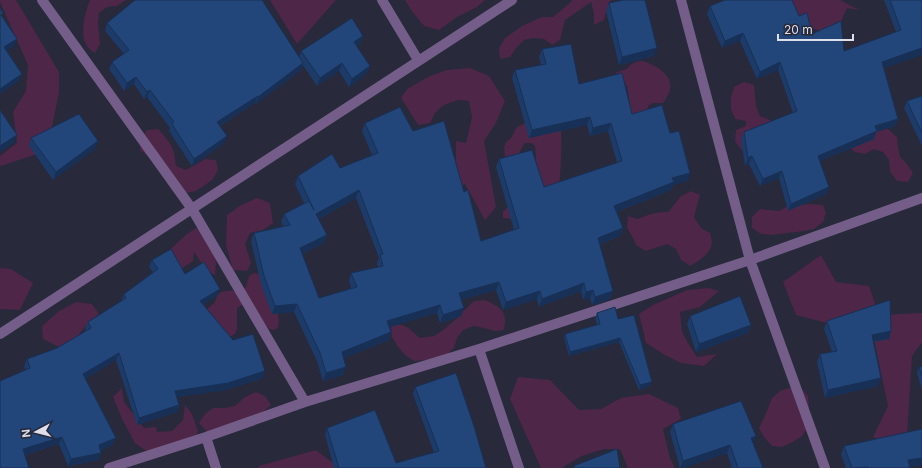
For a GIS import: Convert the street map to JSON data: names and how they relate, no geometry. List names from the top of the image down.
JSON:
{
  "scale_bar": "20 m",
  "north": "left"
}
